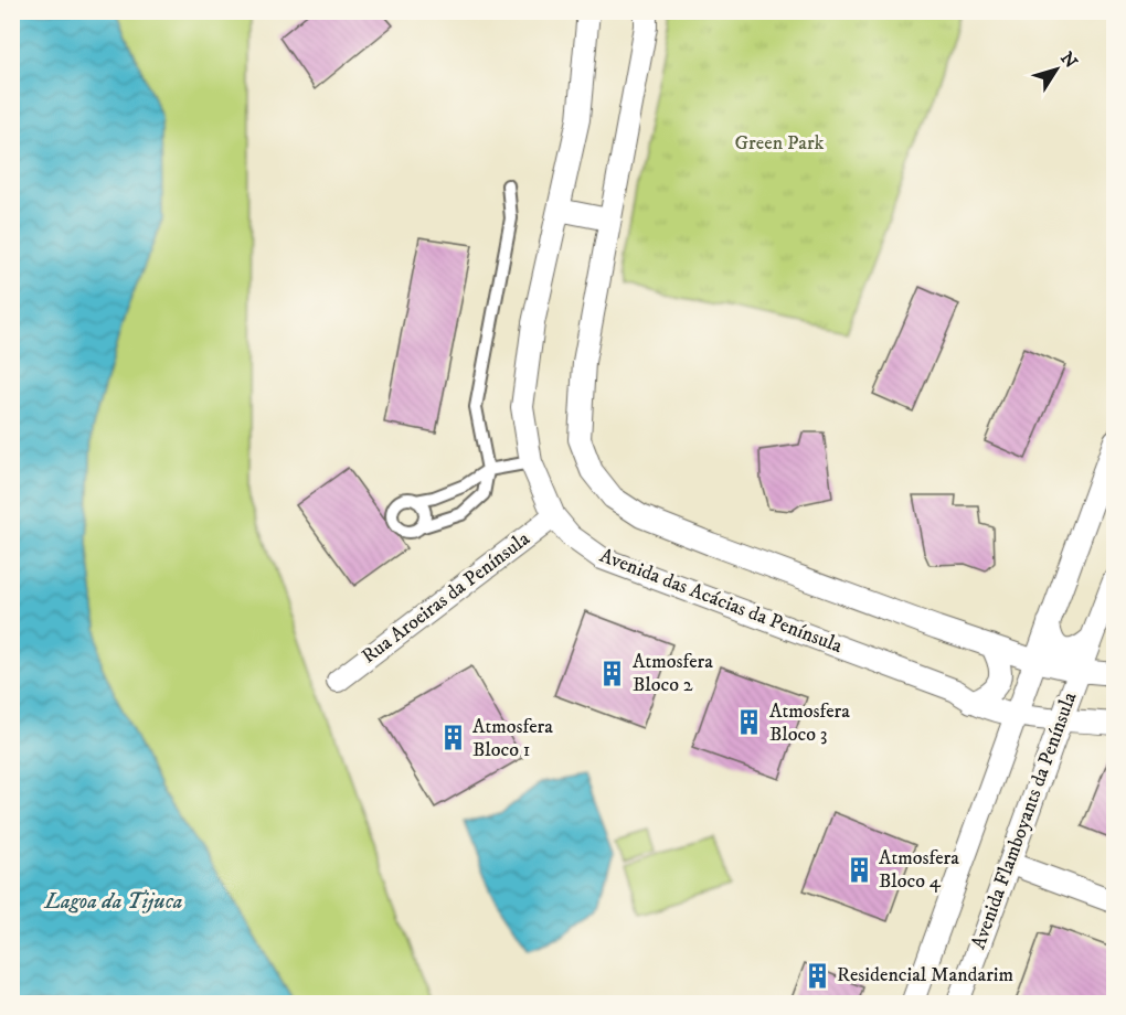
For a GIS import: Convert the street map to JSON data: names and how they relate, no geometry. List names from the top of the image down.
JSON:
{
  "streets": {
    "street": ["Rua Aroeiras da Península", "Avenida das Acácias da Península", "Avenida Flamboyants da Península"]
  },
  "crossings": [
    ["Rua Aroeiras da Península", "Avenida das Acácias da Península"],
    ["Avenida das Acácias da Península", "Avenida Flamboyants da Península"]
  ],
  "water": ["Lagoa da Tijuca"],
  "parks": ["Green Park"],
  "places": {
    "building": [
      "Atmosfera Bloco 2",
      "Atmosfera Bloco 3",
      "Atmosfera Bloco 1",
      "Atmosfera Bloco 4",
      "Residencial Mandarim"
    ]
  },
  "north": "top right"
}
